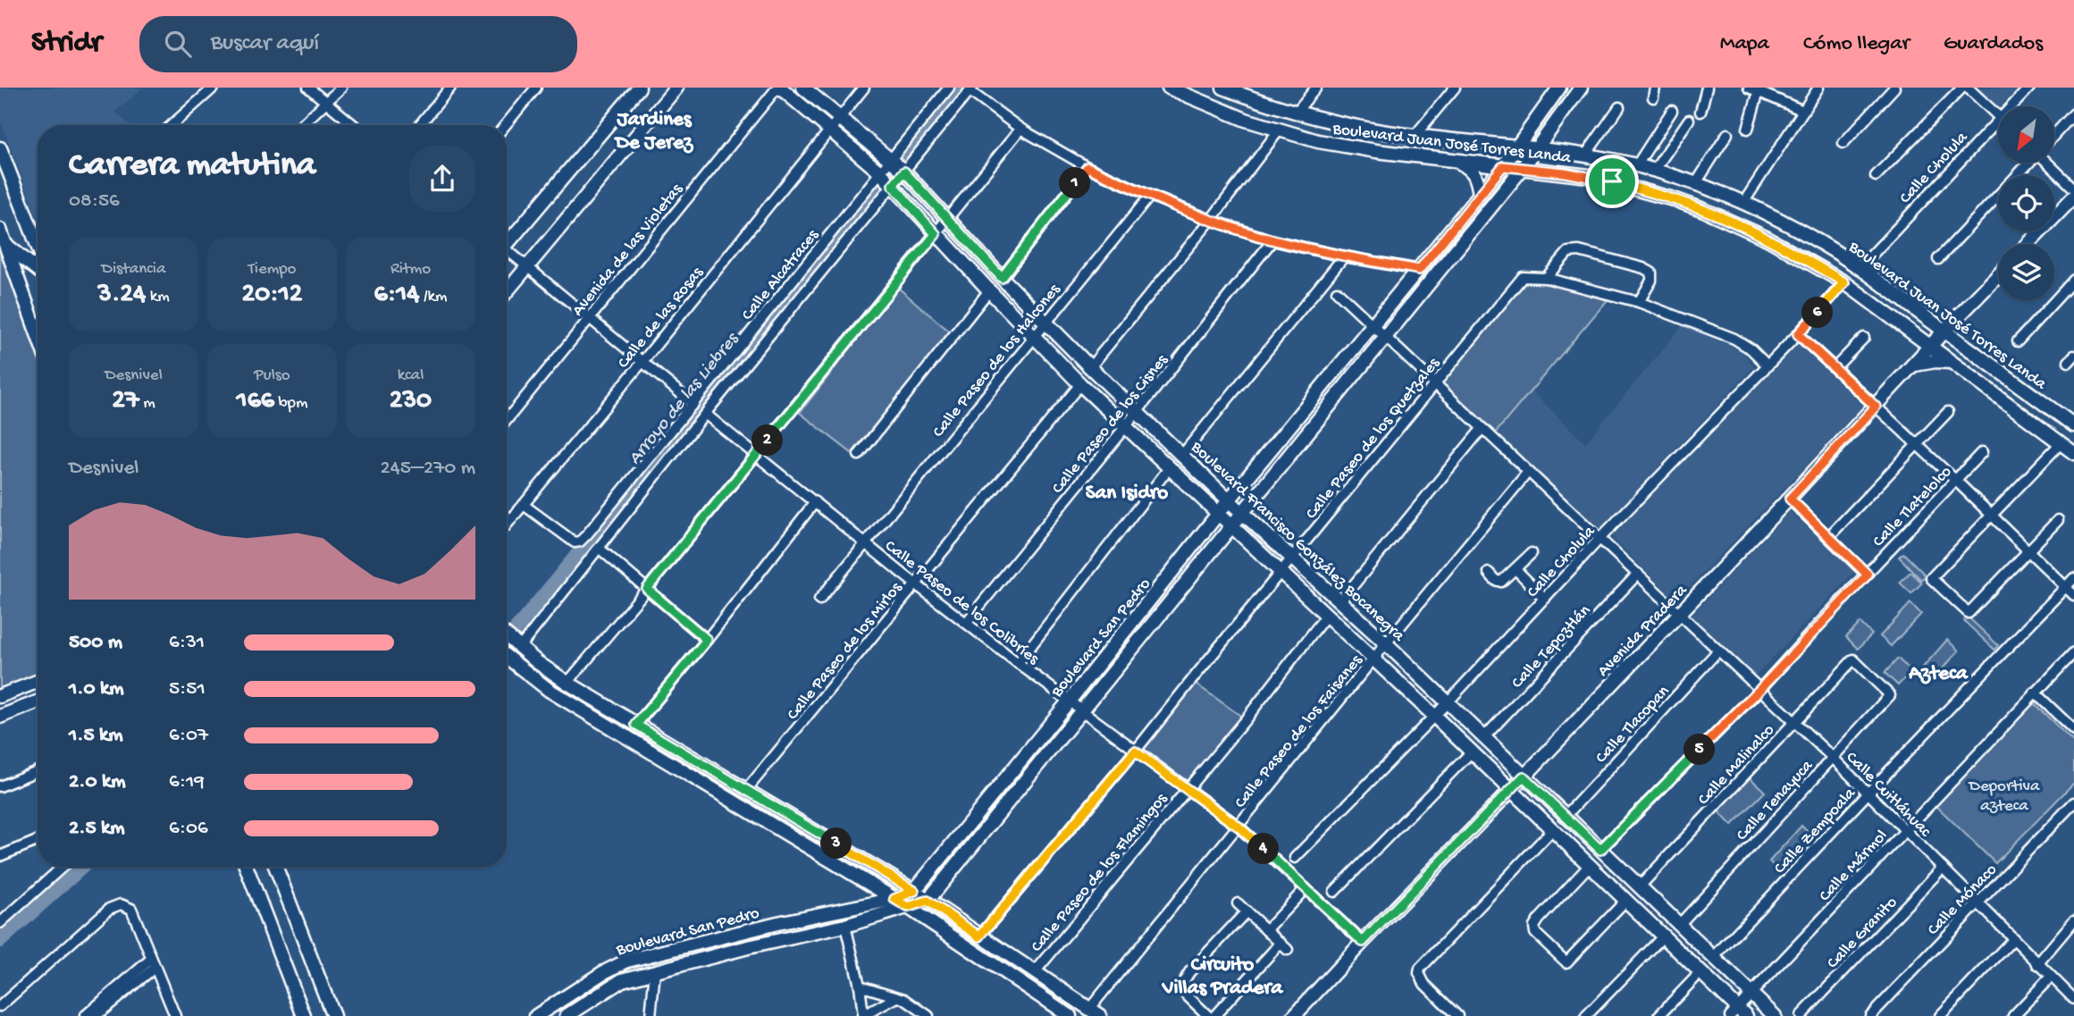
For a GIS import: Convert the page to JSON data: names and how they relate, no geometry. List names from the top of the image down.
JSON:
{
  "streets": {
    "main road": [
      "Boulevard Juan José Torres Landa",
      "Boulevard Francisco González Bocanegra",
      "Avenida Pradera",
      "Boulevard San Pedro"
    ],
    "street": [
      "Calle Cholula",
      "Avenida de las Violetas",
      "Calle Alcatraces",
      "Calle de las Rosas",
      "Calle Paseo de los Halcones",
      "Calle Paseo de los Cisnes",
      "Calle Paseo de los Quetzales",
      "Calle Tlatelolco",
      "Calle Paseo de los Colibríes",
      "Calle Tepoztlán",
      "Calle Paseo de los Mirlos",
      "Calle Tlacopan",
      "Calle Paseo de los Faisanes",
      "Calle Malinalco",
      "Calle Cuitláhuac",
      "Calle Tenayuca",
      "Calle Zempoala",
      "Calle Mármol",
      "Calle Paseo de los Flamingos",
      "Calle Mónaco",
      "Calle Granito"
    ]
  },
  "crossings": [
    ["Boulevard Juan José Torres Landa", "Calle Cholula"],
    ["Boulevard Juan José Torres Landa", "Avenida Pradera"],
    ["Boulevard Juan José Torres Landa", "Boulevard San Pedro"],
    ["Calle Cholula", "Calle Paseo de los Quetzales"],
    ["Calle Cholula", "Boulevard Francisco González Bocanegra"],
    ["Calle Cholula", "Calle Cuitláhuac"],
    ["Calle Alcatraces", "Calle de las Rosas"],
    ["Calle Alcatraces", "Boulevard Francisco González Bocanegra"],
    ["Calle de las Rosas", "Boulevard Francisco González Bocanegra"],
    ["Calle Paseo de los Halcones", "Boulevard Francisco González Bocanegra"],
    ["Calle Paseo de los Halcones", "Calle Paseo de los Colibríes"],
    ["Calle Paseo de los Cisnes", "Boulevard Francisco González Bocanegra"],
    ["Calle Paseo de los Cisnes", "Calle Paseo de los Colibríes"],
    ["Calle Paseo de los Quetzales", "Boulevard Francisco González Bocanegra"],
    ["Calle Paseo de los Quetzales", "Calle Paseo de los Colibríes"],
    ["Calle Paseo de los Quetzales", "Calle Cuitláhuac"],
    ["Calle Tlatelolco", "Boulevard Francisco González Bocanegra"],
    ["Calle Tlatelolco", "Calle Cuitláhuac"],
    ["Boulevard Francisco González Bocanegra", "Avenida Pradera"],
    ["Boulevard Francisco González Bocanegra", "Boulevard San Pedro"],
    ["Boulevard Francisco González Bocanegra", "Calle Tepoztlán"],
    ["Boulevard Francisco González Bocanegra", "Calle Tlacopan"],
    ["Boulevard Francisco González Bocanegra", "Calle Paseo de los Faisanes"],
    ["Boulevard Francisco González Bocanegra", "Calle Malinalco"],
    ["Boulevard Francisco González Bocanegra", "Calle Tenayuca"],
    ["Boulevard Francisco González Bocanegra", "Calle Zempoala"],
    ["Boulevard Francisco González Bocanegra", "Calle Mármol"],
    ["Calle Paseo de los Colibríes", "Avenida Pradera"],
    ["Calle Paseo de los Colibríes", "Boulevard San Pedro"],
    ["Calle Paseo de los Colibríes", "Calle Paseo de los Mirlos"],
    ["Calle Paseo de los Colibríes", "Calle Paseo de los Faisanes"],
    ["Calle Paseo de los Colibríes", "Calle Paseo de los Flamingos"],
    ["Avenida Pradera", "Calle Cuitláhuac"],
    ["Boulevard San Pedro", "Calle Cuitláhuac"],
    ["Calle Tepoztlán", "Calle Cuitláhuac"],
    ["Calle Tlacopan", "Calle Cuitláhuac"],
    ["Calle Paseo de los Faisanes", "Calle Cuitláhuac"],
    ["Calle Malinalco", "Calle Cuitláhuac"],
    ["Calle Malinalco", "Calle Tenayuca"],
    ["Calle Cuitláhuac", "Calle Tenayuca"],
    ["Calle Cuitláhuac", "Calle Zempoala"],
    ["Calle Cuitláhuac", "Calle Mármol"],
    ["Calle Cuitláhuac", "Calle Mónaco"],
    ["Calle Cuitláhuac", "Calle Granito"]
  ],
  "districts": [
    "Jardines De Jerez",
    "San Isidro",
    "Azteca",
    "Circuito Villas Pradera"
  ],
  "water": ["Arroyo de las Liebres"],
  "parks": ["Deportiva azteca"],
  "north": "bottom left",
  "page": {
    "header": "Stridr",
    "search": "Buscar aquí",
    "nav": ["Mapa", "Cómo llegar", "Guardados"],
    "heading": ["Carrera matutina", "08:56"],
    "pins": [
      "1",
      "6",
      "2",
      "5",
      "3",
      "4"
    ],
    "stats": [
      ["Distancia", "3.24 km"],
      ["Tiempo", "20:12"],
      ["Ritmo", "6:14 /km"],
      ["Desnivel", "27 m"],
      ["Pulso", "166 bpm"],
      ["kcal", "230"]
    ],
    "chart": ["Desnivel", "245–270 m"],
    "list": [
      {
        "name": "500 m",
        "note": "6:31"
      },
      {
        "name": "1.0 km",
        "note": "5:51"
      },
      {
        "name": "1.5 km",
        "note": "6:07"
      },
      {
        "name": "2.0 km",
        "note": "6:19"
      },
      {
        "name": "2.5 km",
        "note": "6:06"
      }
    ]
  }
}
